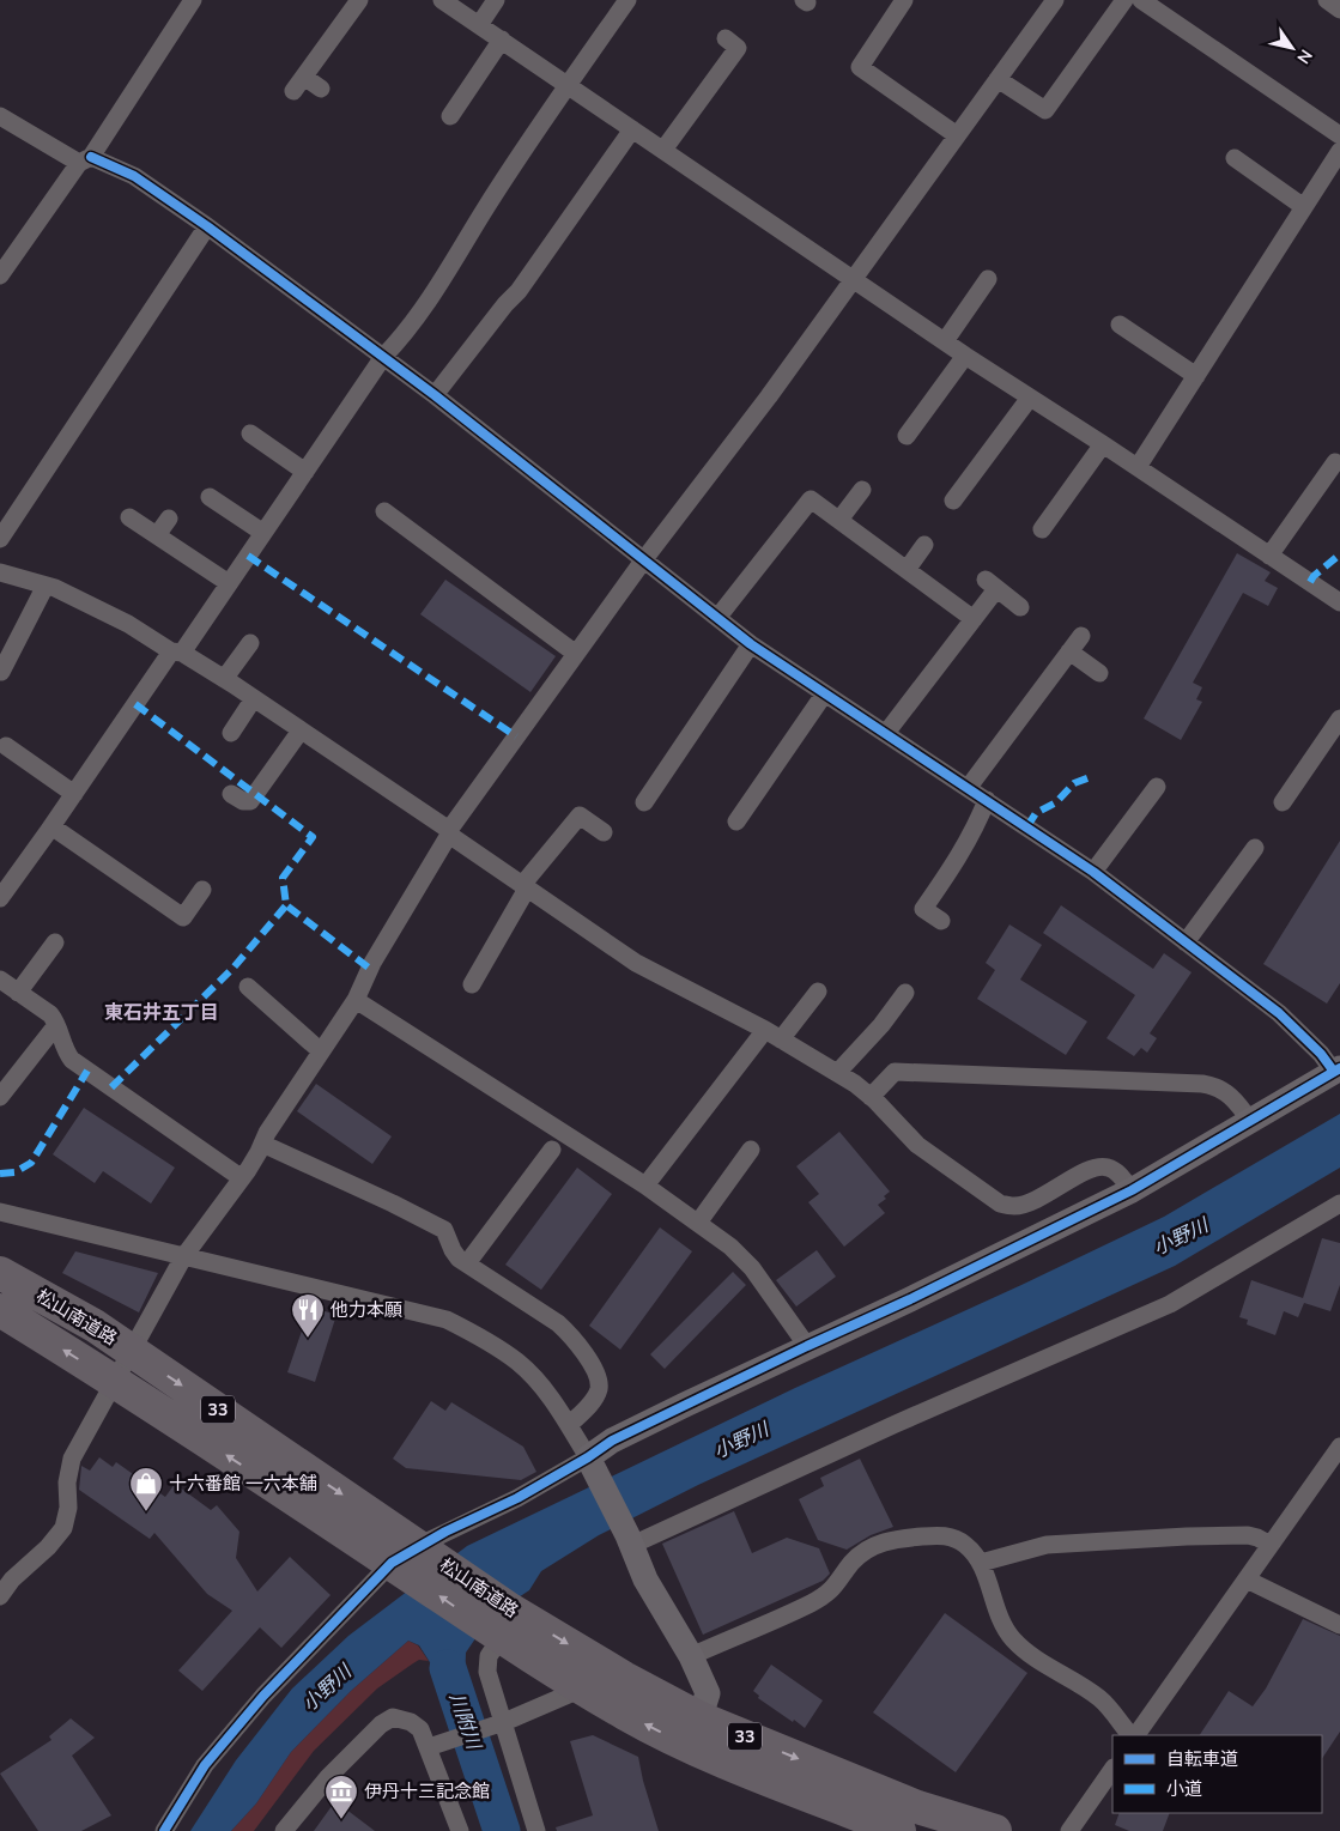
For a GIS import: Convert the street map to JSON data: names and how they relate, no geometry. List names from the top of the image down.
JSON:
{
  "streets": {
    "highway": ["松山南道路", "33"]
  },
  "districts": ["東石井五丁目"],
  "water": ["小野川", "川附川"],
  "places": {
    "restaurant": ["他力本願"],
    "shop": ["十六番館 一六本舗"],
    "museum": ["伊丹十三記念館"]
  },
  "legend": ["自転車道", "小道"],
  "north": "bottom right"
}
